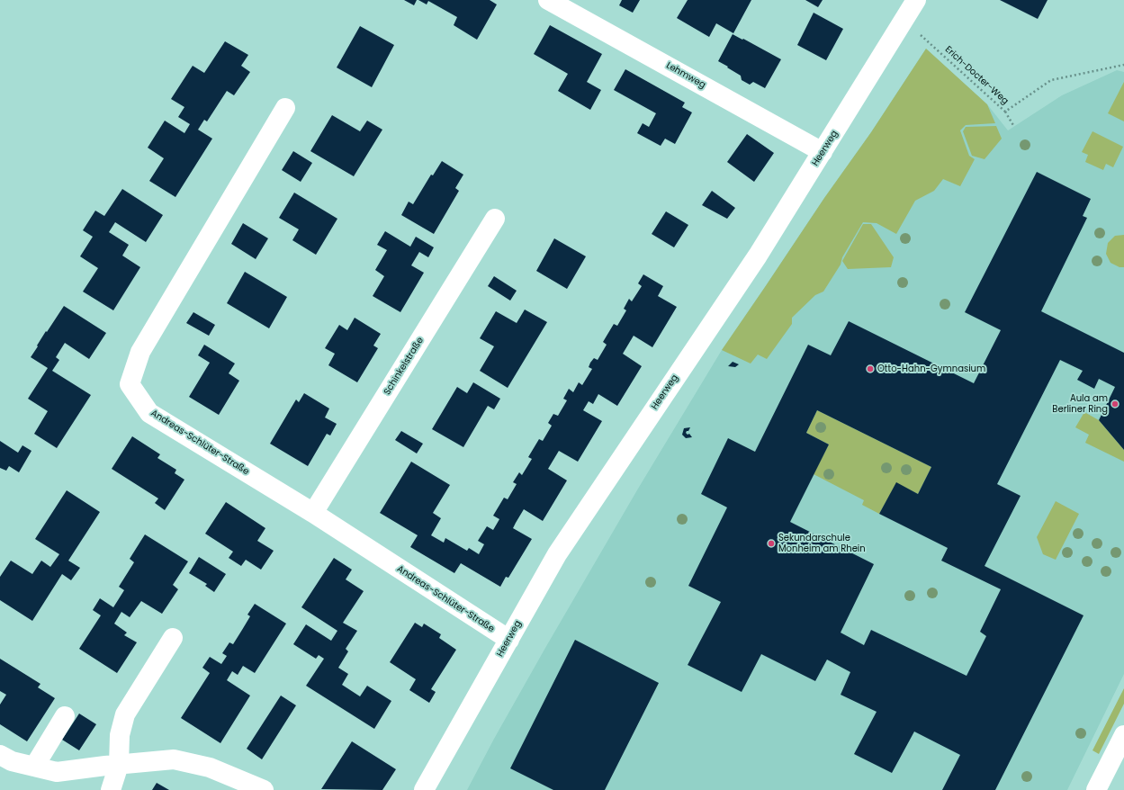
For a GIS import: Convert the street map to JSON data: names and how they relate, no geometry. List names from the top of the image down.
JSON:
{
  "streets": {
    "street": [
      "Lehmweg",
      "Heerweg",
      "Schinkelstraße",
      "Andreas-Schlüter-Straße"
    ],
    "path": ["Erich-Docter-Weg"]
  },
  "crossings": [
    ["Lehmweg", "Heerweg"],
    ["Erich-Docter-Weg", "Heerweg"],
    ["Heerweg", "Andreas-Schlüter-Straße"],
    ["Schinkelstraße", "Andreas-Schlüter-Straße"]
  ],
  "places": ["Otto-Hahn-Gymnasium", "Aula am Berliner Ring", "Sekundarschule Monheim am Rhein"]
}
